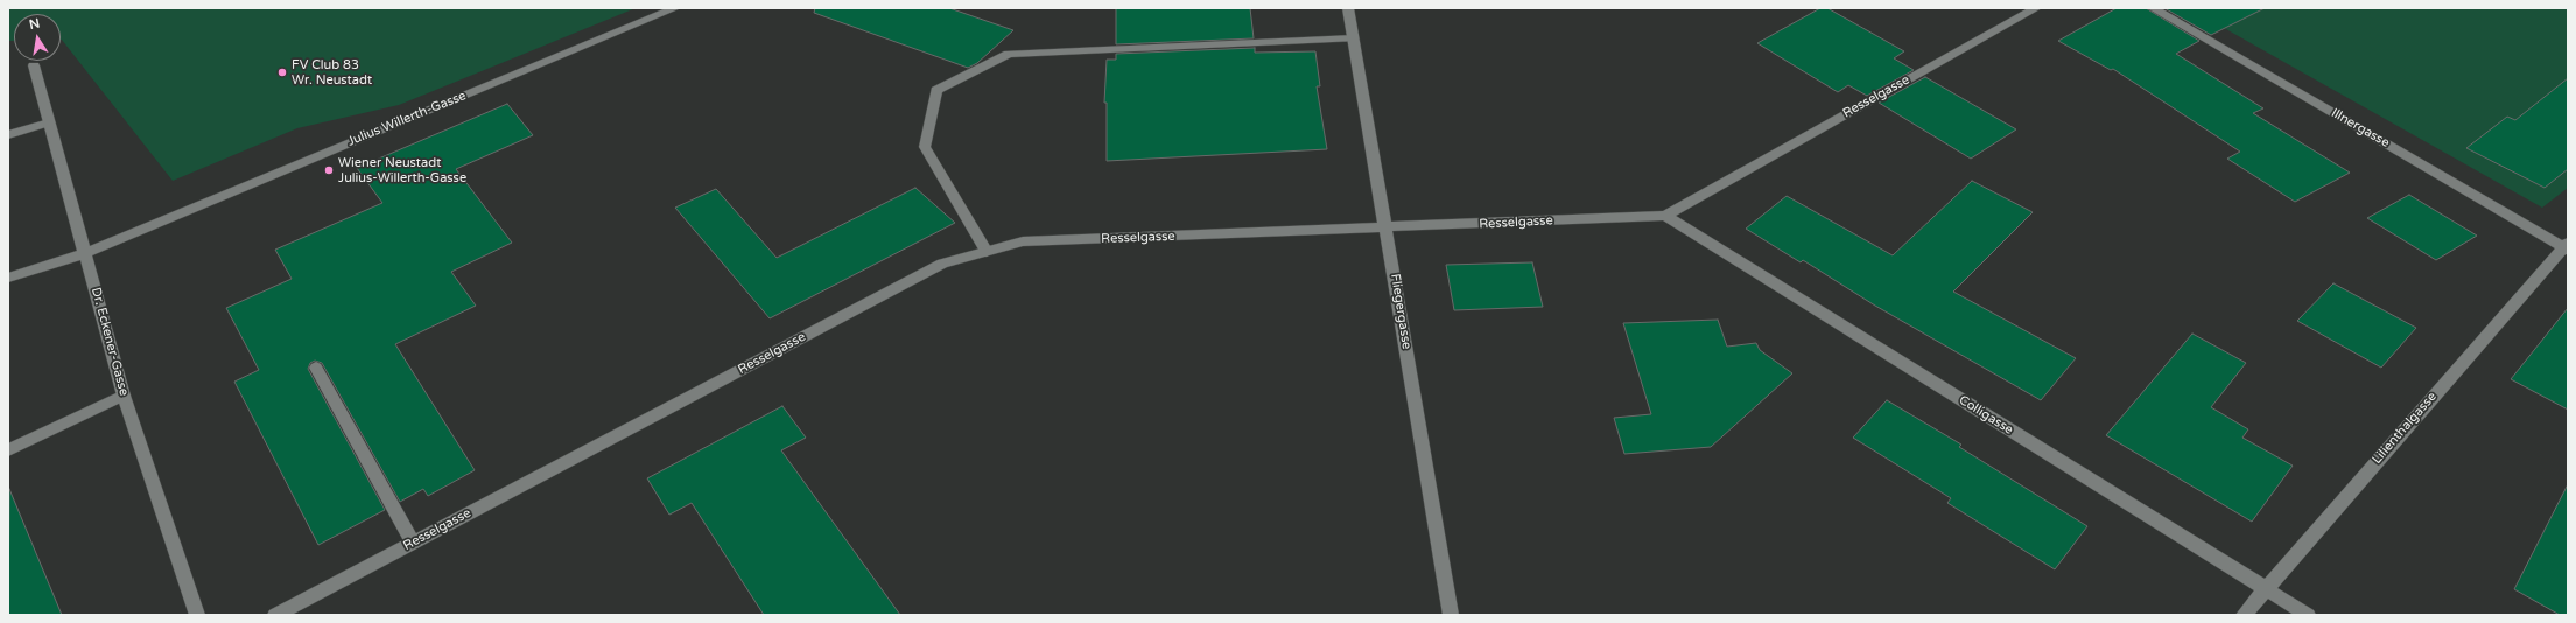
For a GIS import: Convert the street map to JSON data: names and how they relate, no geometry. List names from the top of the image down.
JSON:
{
  "streets": {
    "street": [
      "Resselgasse",
      "Julius Willerth-Gasse",
      "Illnergasse",
      "Fliegergasse",
      "Dr. Eckener-Gasse",
      "Colligasse",
      "Lilienthalgasse"
    ]
  },
  "crossings": [
    ["Resselgasse", "Fliegergasse"],
    ["Resselgasse", "Colligasse"],
    ["Julius Willerth-Gasse", "Dr. Eckener-Gasse"],
    ["Illnergasse", "Lilienthalgasse"],
    ["Colligasse", "Lilienthalgasse"]
  ],
  "places": ["FV Club 83 Wr. Neustadt", "Wiener Neustadt Julius-Willerth-Gasse"],
  "north": "top"
}
